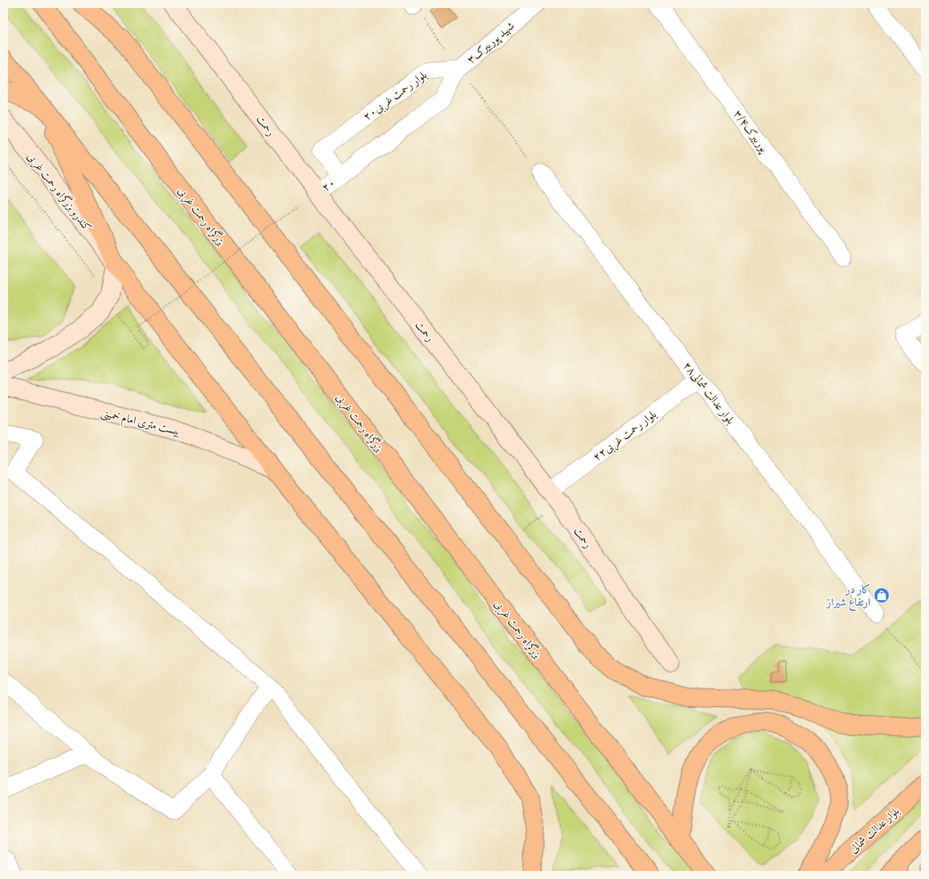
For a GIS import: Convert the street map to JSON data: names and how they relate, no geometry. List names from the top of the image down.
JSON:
{
  "streets": {
    "main road": ["بزرگراه رحمت غربی", "بلوار عدالت شمالی"],
    "street": [
      "شهید پوربیرک۳",
      "بلوار رحمت غربی۲۰",
      "رحمت",
      "پوربیرک۳/۴",
      "۲۰",
      "کندرو بزرگراه رحمت غربی",
      "بلوار عدالت شمالی۲۸",
      "بیست متری امام خمینی",
      "بلوار رحمت غربی۲۲"
    ]
  },
  "crossings": [
    ["شهید پوربیرک۳", "بلوار رحمت غربی۲۰"],
    ["بلوار رحمت غربی۲۰", "۲۰"],
    ["رحمت", "۲۰"],
    ["رحمت", "بلوار رحمت غربی۲۲"],
    ["بلوار عدالت شمالی۲۸", "بلوار رحمت غربی۲۲"]
  ],
  "places": {
    "shop": ["کار در ارتفاع شیراز"]
  }
}
